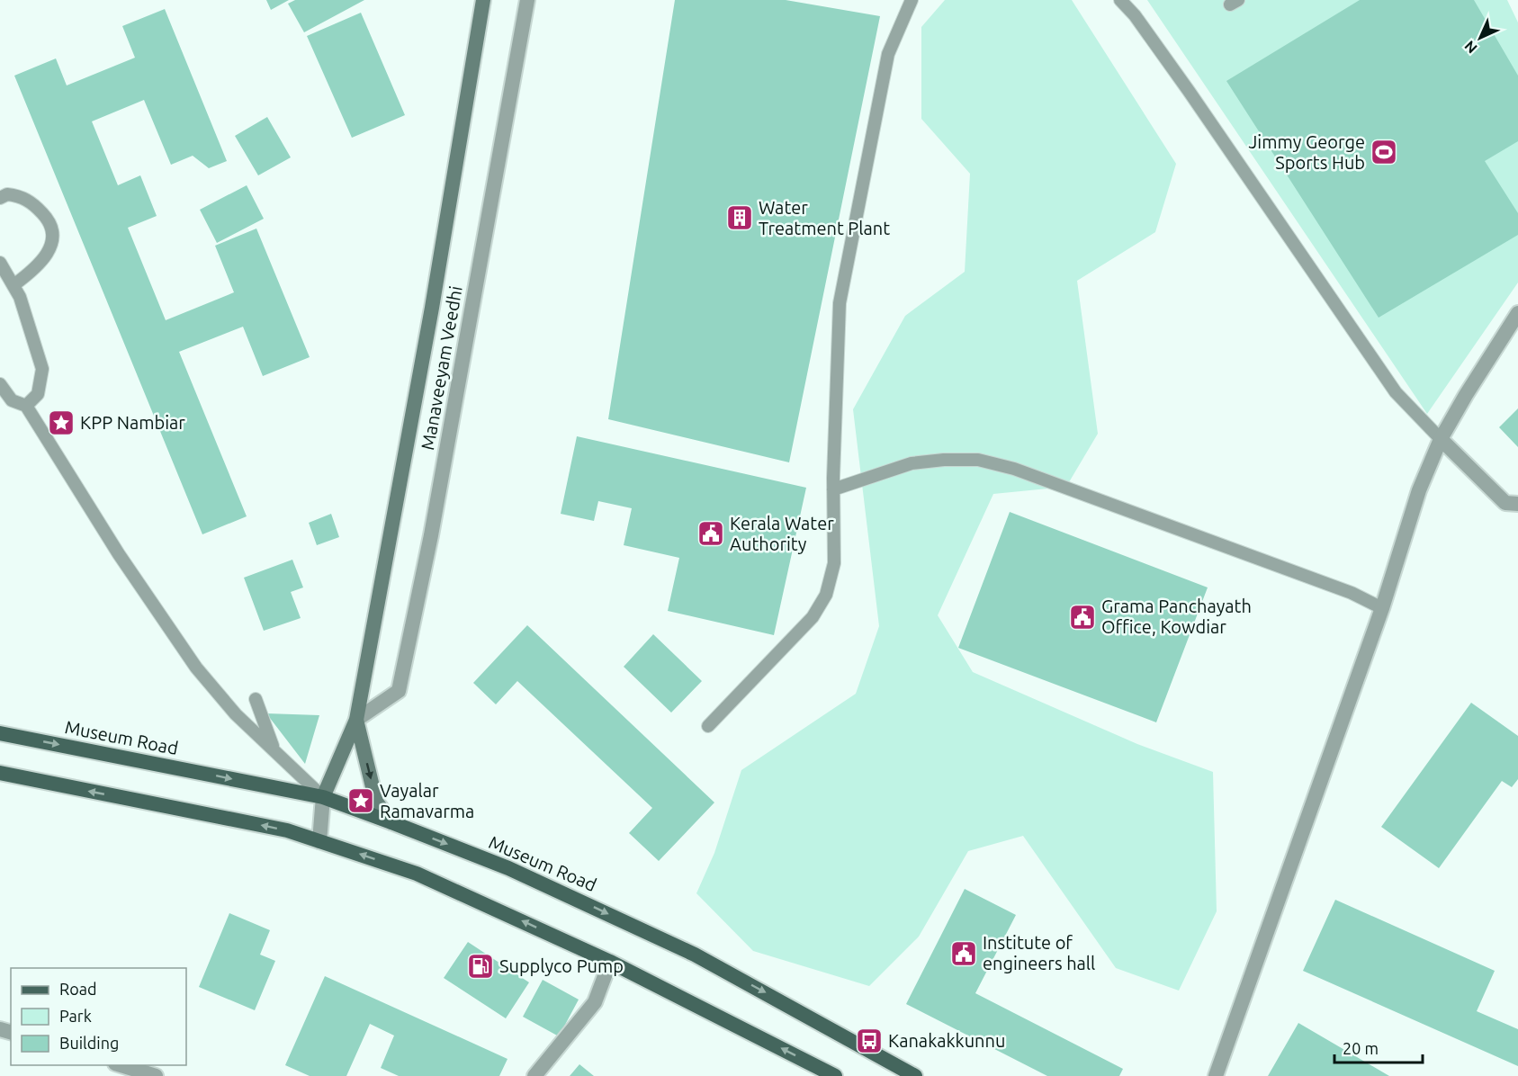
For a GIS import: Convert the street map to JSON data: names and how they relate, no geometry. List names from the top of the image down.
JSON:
{
  "streets": {
    "main road": ["Manaveeyam Veedhi", "Museum Road"]
  },
  "crossings": [
    ["Manaveeyam Veedhi", "Museum Road"]
  ],
  "places": {
    "sports": ["Jimmy George Sports Hub"],
    "building": ["Water Treatment Plant"],
    "place": ["KPP Nambiar", "Vayalar Ramavarma"],
    "public building": ["Kerala Water Authority", "Grama Panchayath Office, Kowdiar", "Institute of engineers hall"],
    "fuel station": ["Supplyco Pump"],
    "bus stop": ["Kanakakkunnu"]
  },
  "legend": ["Road", "Park", "Building"],
  "scale_bar": "20 m",
  "north": "bottom left"
}
